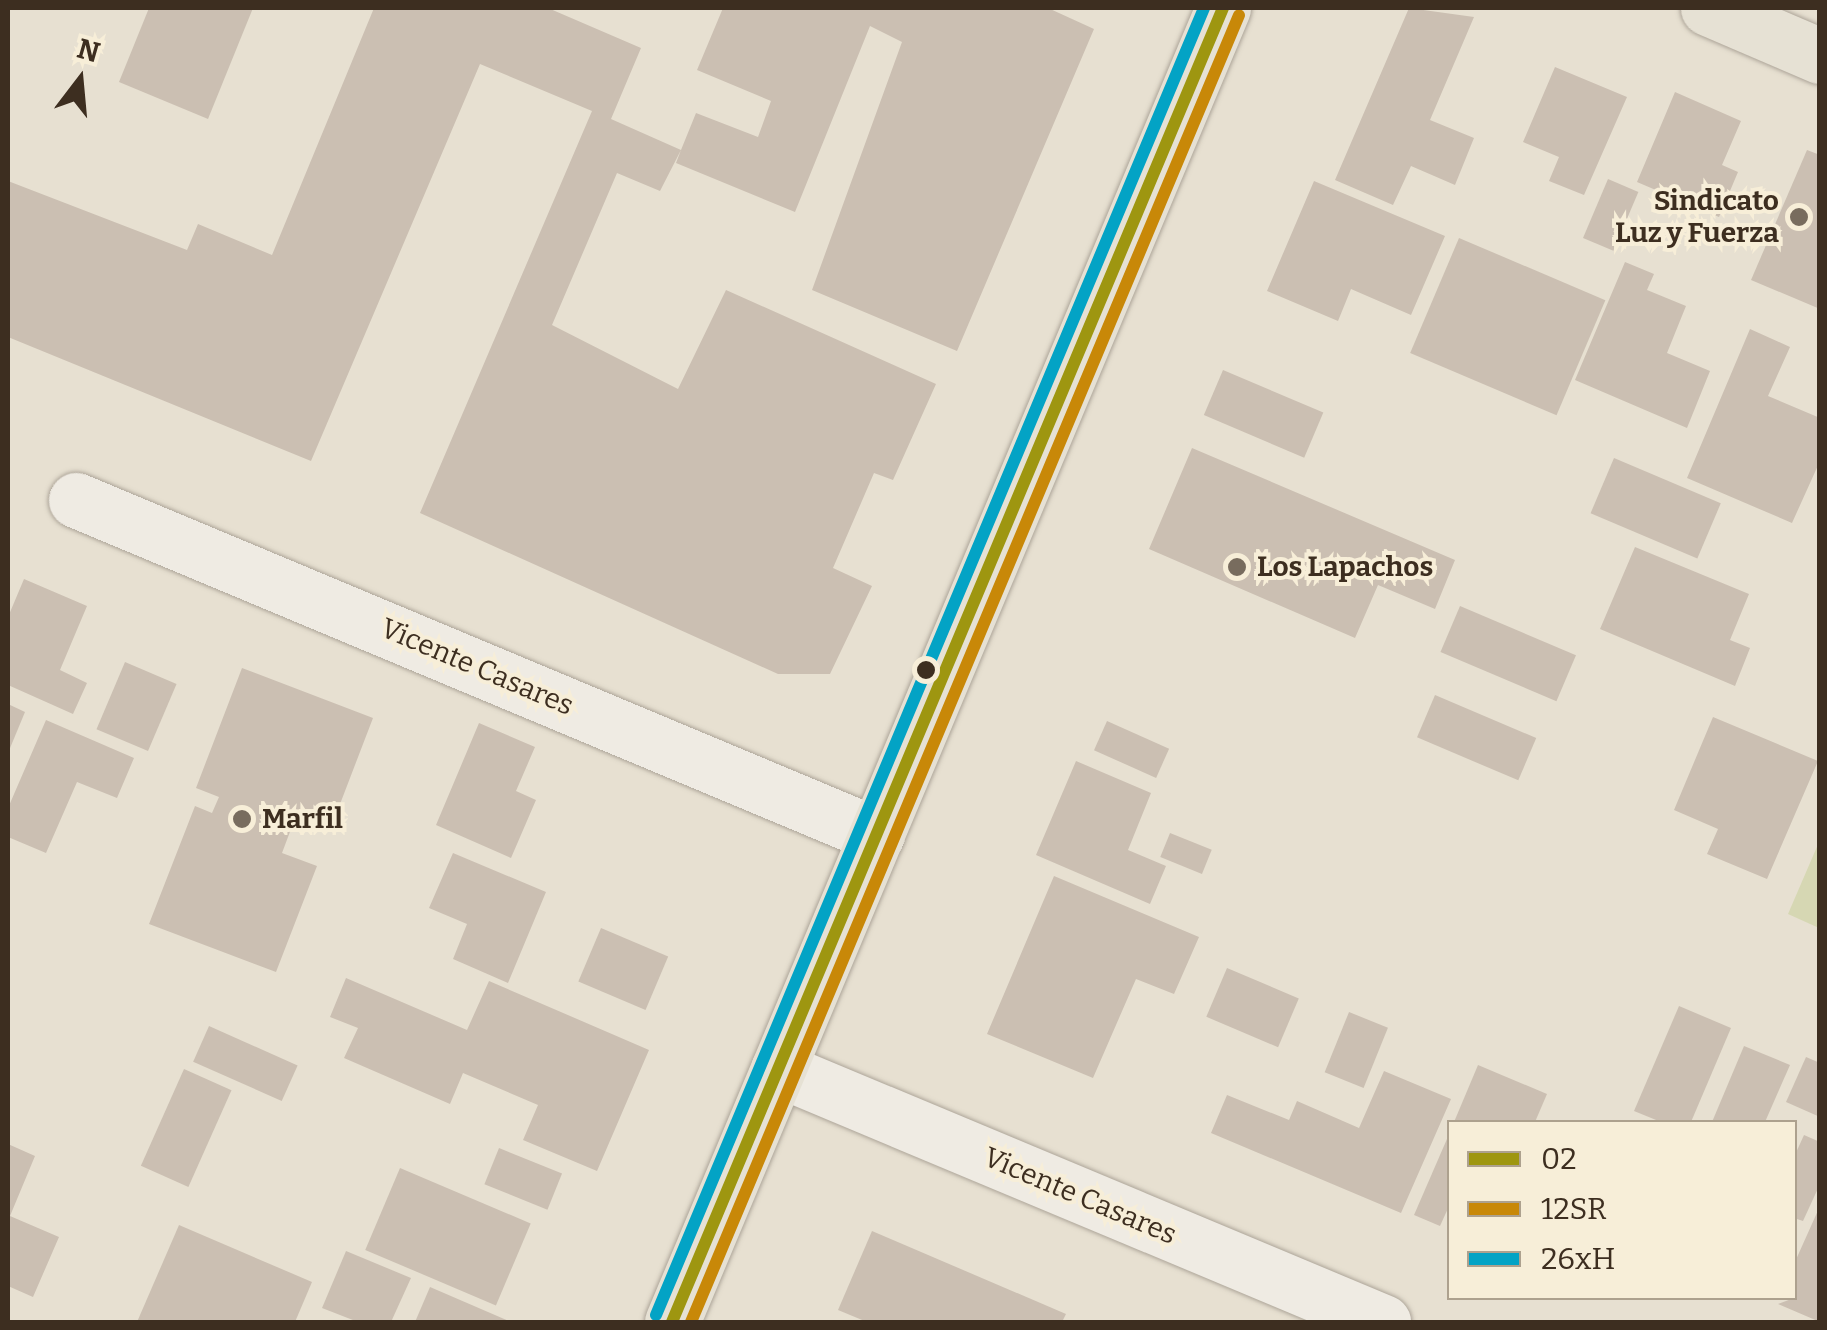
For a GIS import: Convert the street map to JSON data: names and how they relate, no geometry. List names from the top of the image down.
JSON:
{
  "streets": {
    "street": ["Vicente Casares"]
  },
  "places": ["Sindicato Luz y Fuerza", "Los Lapachos", "Marfil"],
  "lines": ["transit line 02", "transit line 26xH", "transit line 12SR"],
  "legend": ["02", "12SR", "26xH"],
  "north": "top"
}
